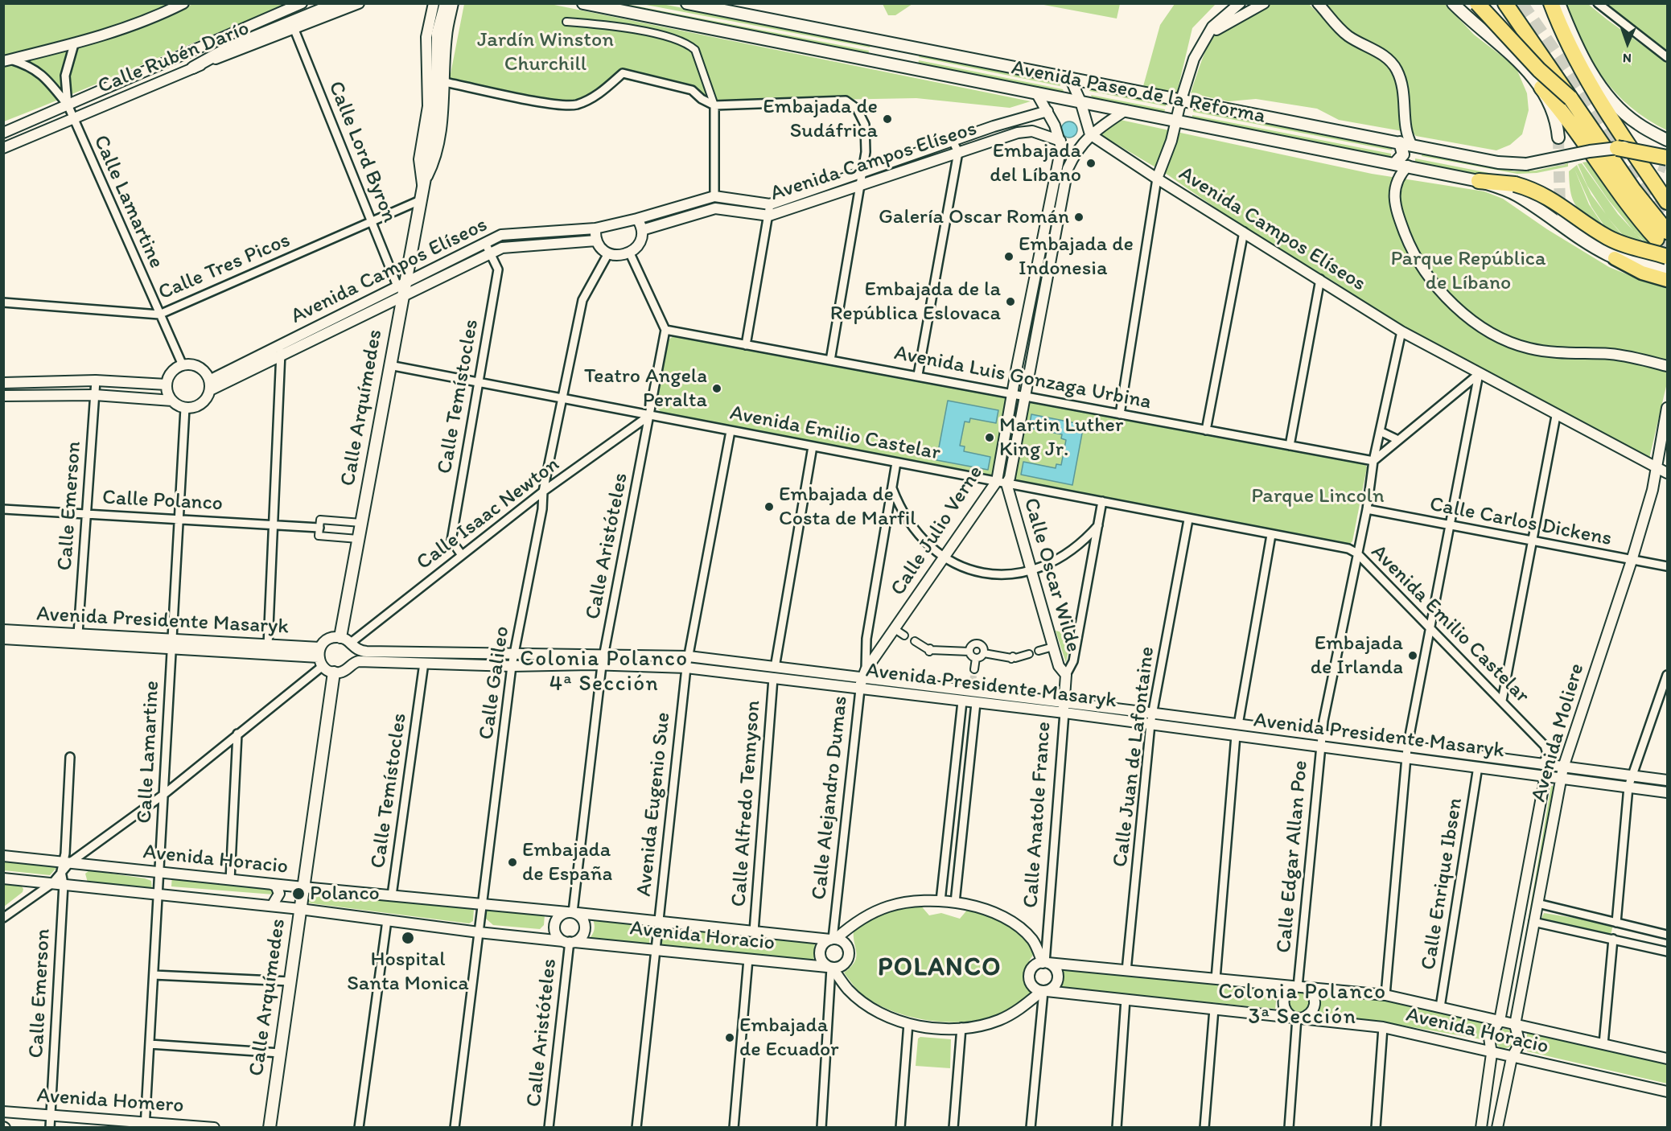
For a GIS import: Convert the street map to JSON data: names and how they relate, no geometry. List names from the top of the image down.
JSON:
{
  "streets": {
    "main road": ["Avenida Paseo de la Reforma", "Calle Arquímedes"],
    "street": [
      "Calle Rubén Darío",
      "Calle Lord Byron",
      "Avenida Campos Elíseos",
      "Calle Lamartine",
      "Calle Tres Picos",
      "Avenida Luis Gonzaga Urbina",
      "Calle Temístocles",
      "Avenida Emilio Castelar",
      "Calle Polanco",
      "Calle Emerson",
      "Calle Isaac Newton",
      "Calle Carlos Dickens",
      "Calle Julio Verne",
      "Calle Aristóteles",
      "Calle Oscar Wilde",
      "Avenida Presidente Masaryk",
      "Calle Galileo",
      "Avenida Moliere",
      "Calle Juan de Lafontaine",
      "Calle Alejandro Dumas",
      "Calle Alfredo Tennyson",
      "Avenida Eugenio Sue",
      "Calle Anatole France",
      "Calle Edgar Allan Poe",
      "Avenida Horacio",
      "Calle Enrique Ibsen",
      "Avenida Homero"
    ]
  },
  "crossings": [
    ["Calle Rubén Darío", "Calle Lord Byron"],
    ["Calle Rubén Darío", "Calle Lamartine"],
    ["Avenida Paseo de la Reforma", "Calle Julio Verne"],
    ["Calle Lord Byron", "Avenida Campos Elíseos"],
    ["Calle Lord Byron", "Calle Tres Picos"],
    ["Calle Lord Byron", "Calle Arquímedes"],
    ["Avenida Campos Elíseos", "Calle Lamartine"],
    ["Avenida Campos Elíseos", "Calle Temístocles"],
    ["Avenida Campos Elíseos", "Calle Arquímedes"],
    ["Avenida Campos Elíseos", "Calle Julio Verne"],
    ["Avenida Campos Elíseos", "Avenida Moliere"],
    ["Avenida Campos Elíseos", "Calle Edgar Allan Poe"],
    ["Calle Lamartine", "Calle Tres Picos"],
    ["Calle Lamartine", "Calle Polanco"],
    ["Calle Lamartine", "Avenida Presidente Masaryk"],
    ["Calle Lamartine", "Avenida Horacio"],
    ["Calle Lamartine", "Avenida Homero"],
    ["Calle Tres Picos", "Calle Arquímedes"],
    ["Avenida Luis Gonzaga Urbina", "Calle Julio Verne"],
    ["Avenida Luis Gonzaga Urbina", "Calle Aristóteles"],
    ["Avenida Luis Gonzaga Urbina", "Calle Edgar Allan Poe"],
    ["Calle Temístocles", "Avenida Emilio Castelar"],
    ["Calle Temístocles", "Calle Isaac Newton"],
    ["Calle Temístocles", "Avenida Presidente Masaryk"],
    ["Calle Temístocles", "Avenida Horacio"],
    ["Calle Arquímedes", "Avenida Emilio Castelar"],
    ["Calle Arquímedes", "Calle Isaac Newton"],
    ["Calle Arquímedes", "Avenida Presidente Masaryk"],
    ["Calle Arquímedes", "Avenida Horacio"],
    ["Avenida Emilio Castelar", "Calle Isaac Newton"],
    ["Avenida Emilio Castelar", "Calle Julio Verne"],
    ["Avenida Emilio Castelar", "Calle Aristóteles"],
    ["Avenida Emilio Castelar", "Calle Oscar Wilde"],
    ["Avenida Emilio Castelar", "Avenida Presidente Masaryk"],
    ["Avenida Emilio Castelar", "Calle Galileo"],
    ["Avenida Emilio Castelar", "Calle Juan de Lafontaine"],
    ["Avenida Emilio Castelar", "Calle Alejandro Dumas"],
    ["Avenida Emilio Castelar", "Avenida Eugenio Sue"],
    ["Avenida Emilio Castelar", "Calle Anatole France"],
    ["Avenida Emilio Castelar", "Calle Edgar Allan Poe"],
    ["Calle Polanco", "Calle Emerson"],
    ["Calle Emerson", "Avenida Presidente Masaryk"],
    ["Calle Emerson", "Avenida Horacio"],
    ["Calle Emerson", "Avenida Homero"],
    ["Calle Isaac Newton", "Calle Aristóteles"],
    ["Calle Isaac Newton", "Avenida Presidente Masaryk"],
    ["Calle Isaac Newton", "Calle Galileo"],
    ["Calle Carlos Dickens", "Avenida Moliere"],
    ["Calle Carlos Dickens", "Calle Edgar Allan Poe"],
    ["Calle Julio Verne", "Calle Oscar Wilde"],
    ["Calle Julio Verne", "Avenida Presidente Masaryk"],
    ["Calle Julio Verne", "Calle Alejandro Dumas"],
    ["Calle Aristóteles", "Avenida Presidente Masaryk"],
    ["Calle Aristóteles", "Avenida Horacio"],
    ["Calle Oscar Wilde", "Calle Anatole France"],
    ["Avenida Presidente Masaryk", "Calle Galileo"],
    ["Avenida Presidente Masaryk", "Avenida Moliere"],
    ["Avenida Presidente Masaryk", "Calle Juan de Lafontaine"],
    ["Avenida Presidente Masaryk", "Calle Alejandro Dumas"],
    ["Avenida Presidente Masaryk", "Calle Alfredo Tennyson"],
    ["Avenida Presidente Masaryk", "Avenida Eugenio Sue"],
    ["Avenida Presidente Masaryk", "Calle Anatole France"],
    ["Avenida Presidente Masaryk", "Calle Edgar Allan Poe"],
    ["Avenida Presidente Masaryk", "Calle Enrique Ibsen"],
    ["Calle Galileo", "Avenida Horacio"],
    ["Avenida Moliere", "Avenida Horacio"],
    ["Calle Juan de Lafontaine", "Avenida Horacio"],
    ["Calle Alejandro Dumas", "Avenida Horacio"],
    ["Calle Alfredo Tennyson", "Avenida Horacio"],
    ["Avenida Eugenio Sue", "Avenida Horacio"],
    ["Calle Anatole France", "Avenida Horacio"],
    ["Calle Edgar Allan Poe", "Avenida Horacio"],
    ["Avenida Horacio", "Calle Enrique Ibsen"]
  ],
  "districts": ["Colonia Polanco 4ª Sección", "POLANCO", "Colonia Polanco 3ª Sección"],
  "parks": ["Jardín Winston Churchill", "Parque República de Líbano", "Parque Lincoln"],
  "places": [
    "Embajada de Sudáfrica",
    "Embajada del Líbano",
    "Galería Oscar Román",
    "Embajada de Indonesia",
    "Embajada de la República Eslovaca",
    "Teatro Angela Peralta",
    "Martin Luther King Jr.",
    "Embajada de Costa de Marfil",
    "Embajada de Irlanda",
    "Embajada de España",
    "Polanco",
    "Hospital Santa Monica",
    "Embajada de Ecuador"
  ],
  "north": "bottom"
}
